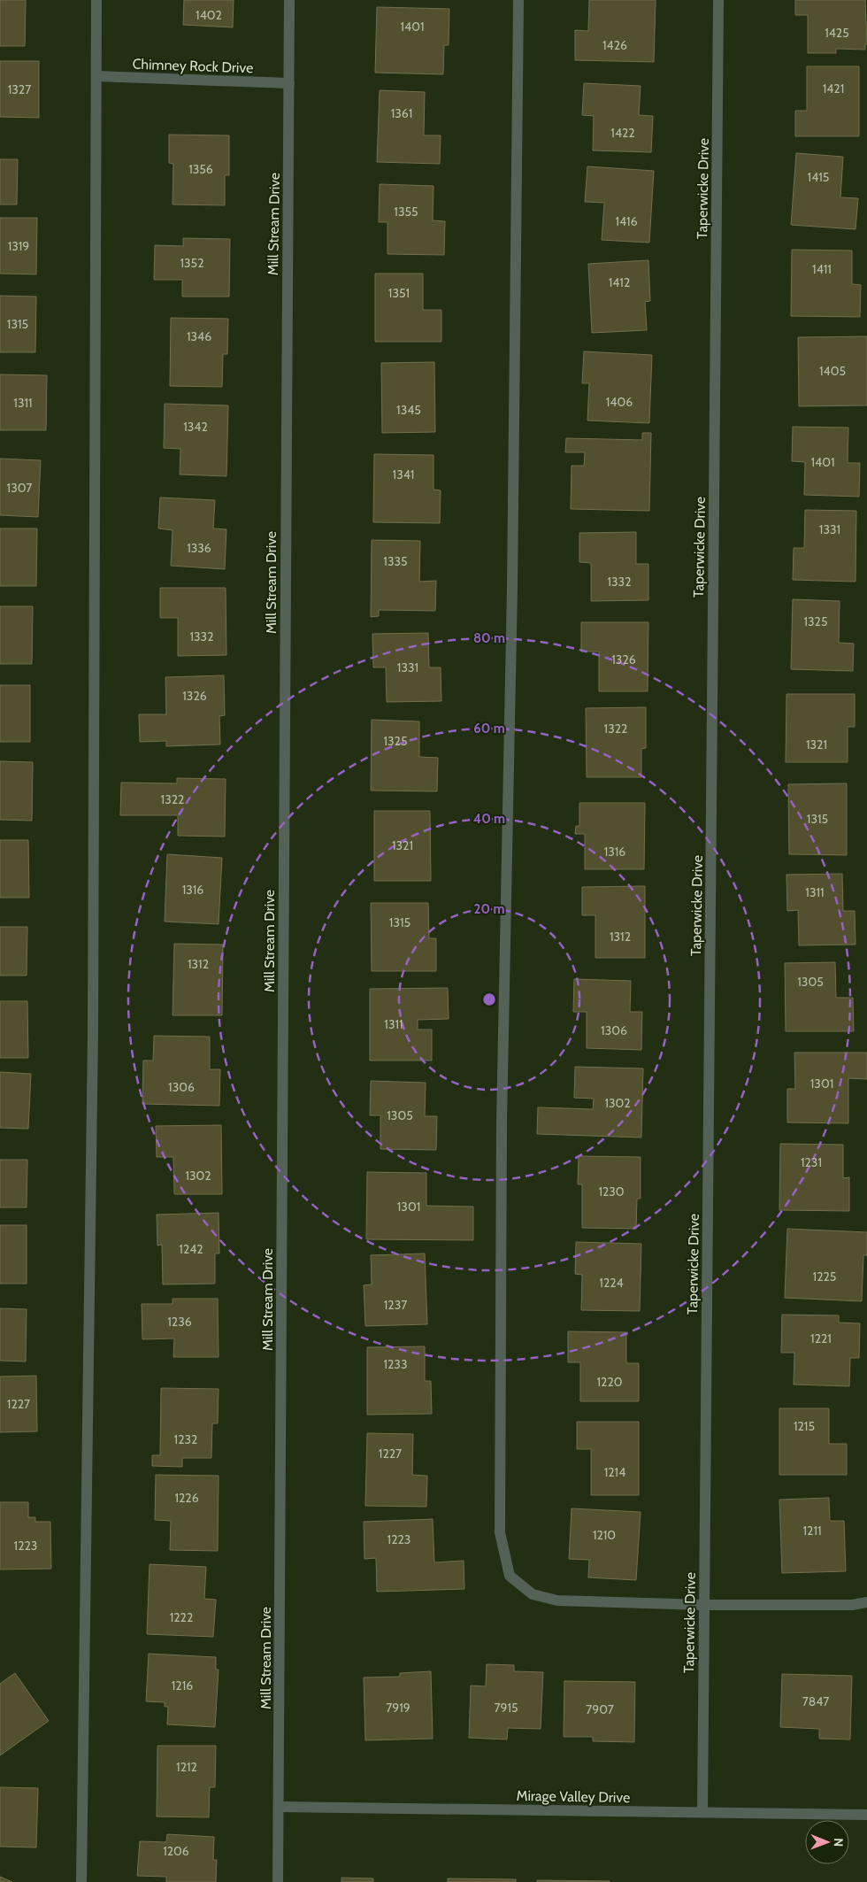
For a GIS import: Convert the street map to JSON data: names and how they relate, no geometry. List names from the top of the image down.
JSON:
{
  "streets": {
    "street": [
      "Chimney Rock Drive",
      "Taperwicke Drive",
      "Mill Stream Drive",
      "Mirage Valley Drive"
    ]
  },
  "crossings": [
    ["Chimney Rock Drive", "Mill Stream Drive"],
    ["Taperwicke Drive", "Mirage Valley Drive"],
    ["Mill Stream Drive", "Mirage Valley Drive"]
  ],
  "house_numbers": [
    "1402",
    "1401",
    "1425",
    "1426",
    "1421",
    "1327",
    "1361",
    "1422",
    "1356",
    "1415",
    "1355",
    "1416",
    "1319",
    "1352",
    "1411",
    "1412",
    "1351",
    "1315",
    "1346",
    "1405",
    "1406",
    "1311",
    "1345",
    "1342",
    "1401",
    "1341",
    "1307",
    "1331",
    "1336",
    "1335",
    "1332",
    "1325",
    "1332",
    "1326",
    "1331",
    "1326",
    "1322",
    "1325",
    "1321",
    "1322",
    "1315",
    "1321",
    "1316",
    "1316",
    "1311",
    "1315",
    "1312",
    "1312",
    "1305",
    "1311",
    "1306",
    "1301",
    "1306",
    "1302",
    "1305",
    "1231",
    "1302",
    "1230",
    "1301",
    "1242",
    "1225",
    "1224",
    "1237",
    "1236",
    "1221",
    "1233",
    "1220",
    "1227",
    "1215",
    "1232",
    "1227",
    "1214",
    "1226",
    "1211",
    "1210",
    "1223",
    "1223",
    "1222",
    "1216",
    "7847",
    "7919",
    "7915",
    "7907",
    "1212",
    "1206"
  ],
  "north": "right",
  "rings": [
    "80 m",
    "60 m",
    "40 m",
    "20 m"
  ]
}
